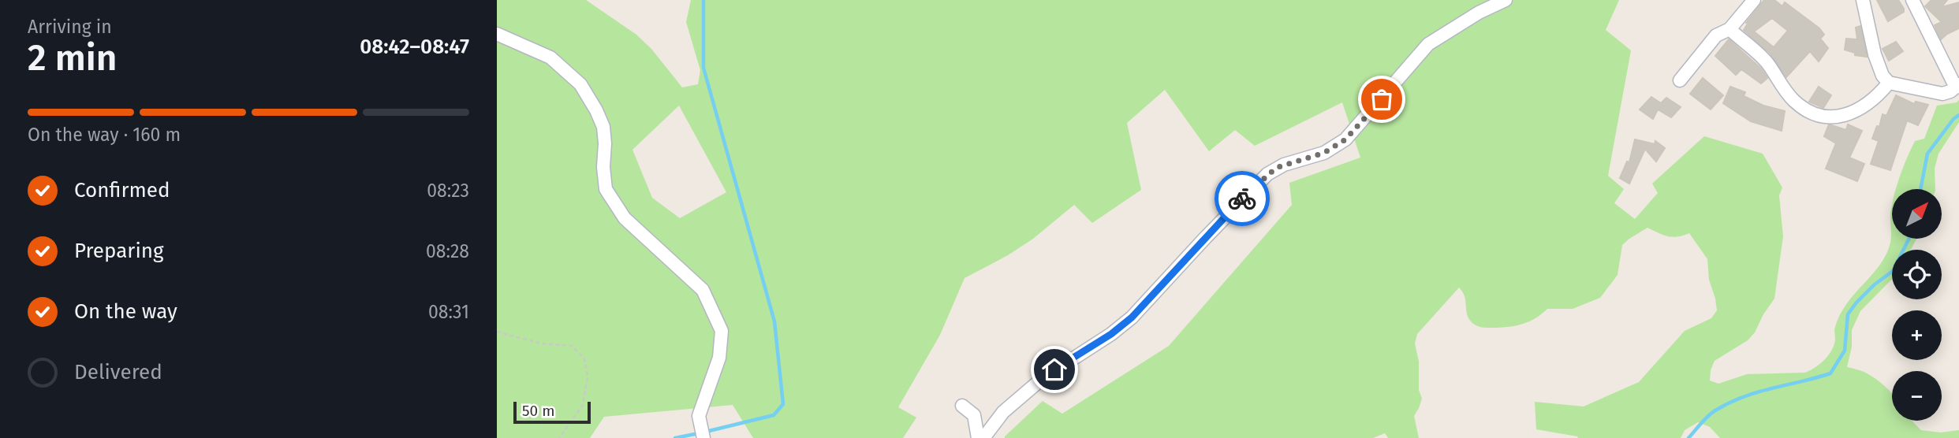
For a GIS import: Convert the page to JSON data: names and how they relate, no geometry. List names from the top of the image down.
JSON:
{
  "scale_bar": "50 m",
  "north": "top right",
  "page": {
    "heading": ["2 min", "Arriving in", "08:42–08:47"],
    "bar": "On the way · 160 m",
    "list": [
      ["Confirmed", "08:23"],
      ["Preparing", "08:28"],
      ["On the way", "08:31"],
      "Delivered"
    ],
    "map_buttons": ["+", "−"],
    "scale": "50 m"
  }
}
